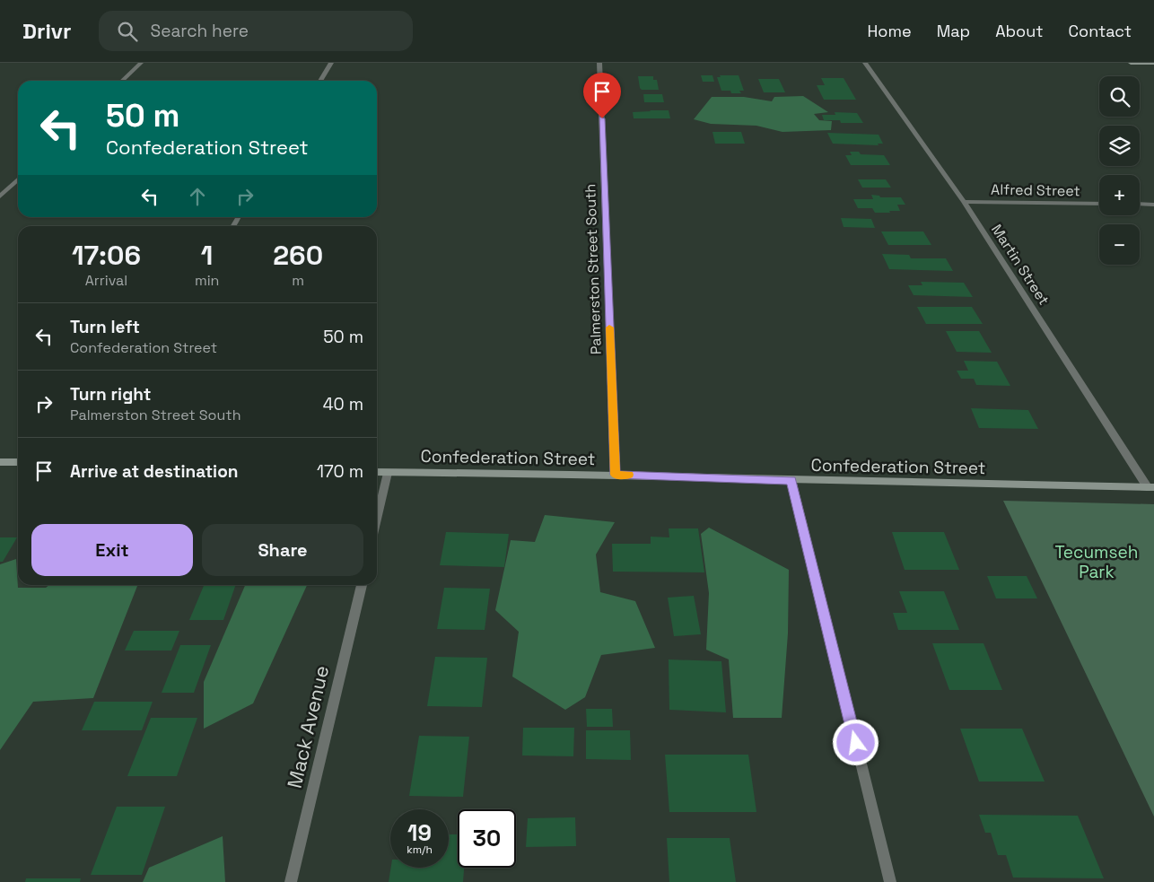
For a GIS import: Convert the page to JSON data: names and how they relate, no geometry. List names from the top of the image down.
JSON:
{
  "streets": {
    "main road": ["Confederation Street"],
    "street": [
      "Alfred Street",
      "Martin Street",
      "Palmerston Street South",
      "Mack Avenue"
    ]
  },
  "crossings": [
    ["Alfred Street", "Martin Street"],
    ["Martin Street", "Confederation Street"],
    ["Palmerston Street South", "Confederation Street"]
  ],
  "parks": ["Tecumseh Park"],
  "page": {
    "header": "Drivr",
    "search": "Search here",
    "nav": [
      "Home",
      "Map",
      "About",
      "Contact"
    ],
    "map_buttons": ["+", "−"],
    "turn": ["50 m", "Confederation Street"],
    "eta": [
      "17:06",
      "Arrival",
      "1",
      "min",
      "260",
      "m"
    ],
    "list": [
      {
        "name": "Turn left",
        "note": "Confederation Street",
        "value": "50 m"
      },
      {
        "name": "Turn right",
        "note": "Palmerston Street South",
        "value": "40 m"
      },
      {
        "name": "Arrive at destination",
        "value": "170 m"
      }
    ],
    "buttons": ["Exit", "Share"],
    "speed": "19 km/h",
    "limit": "30"
  }
}
